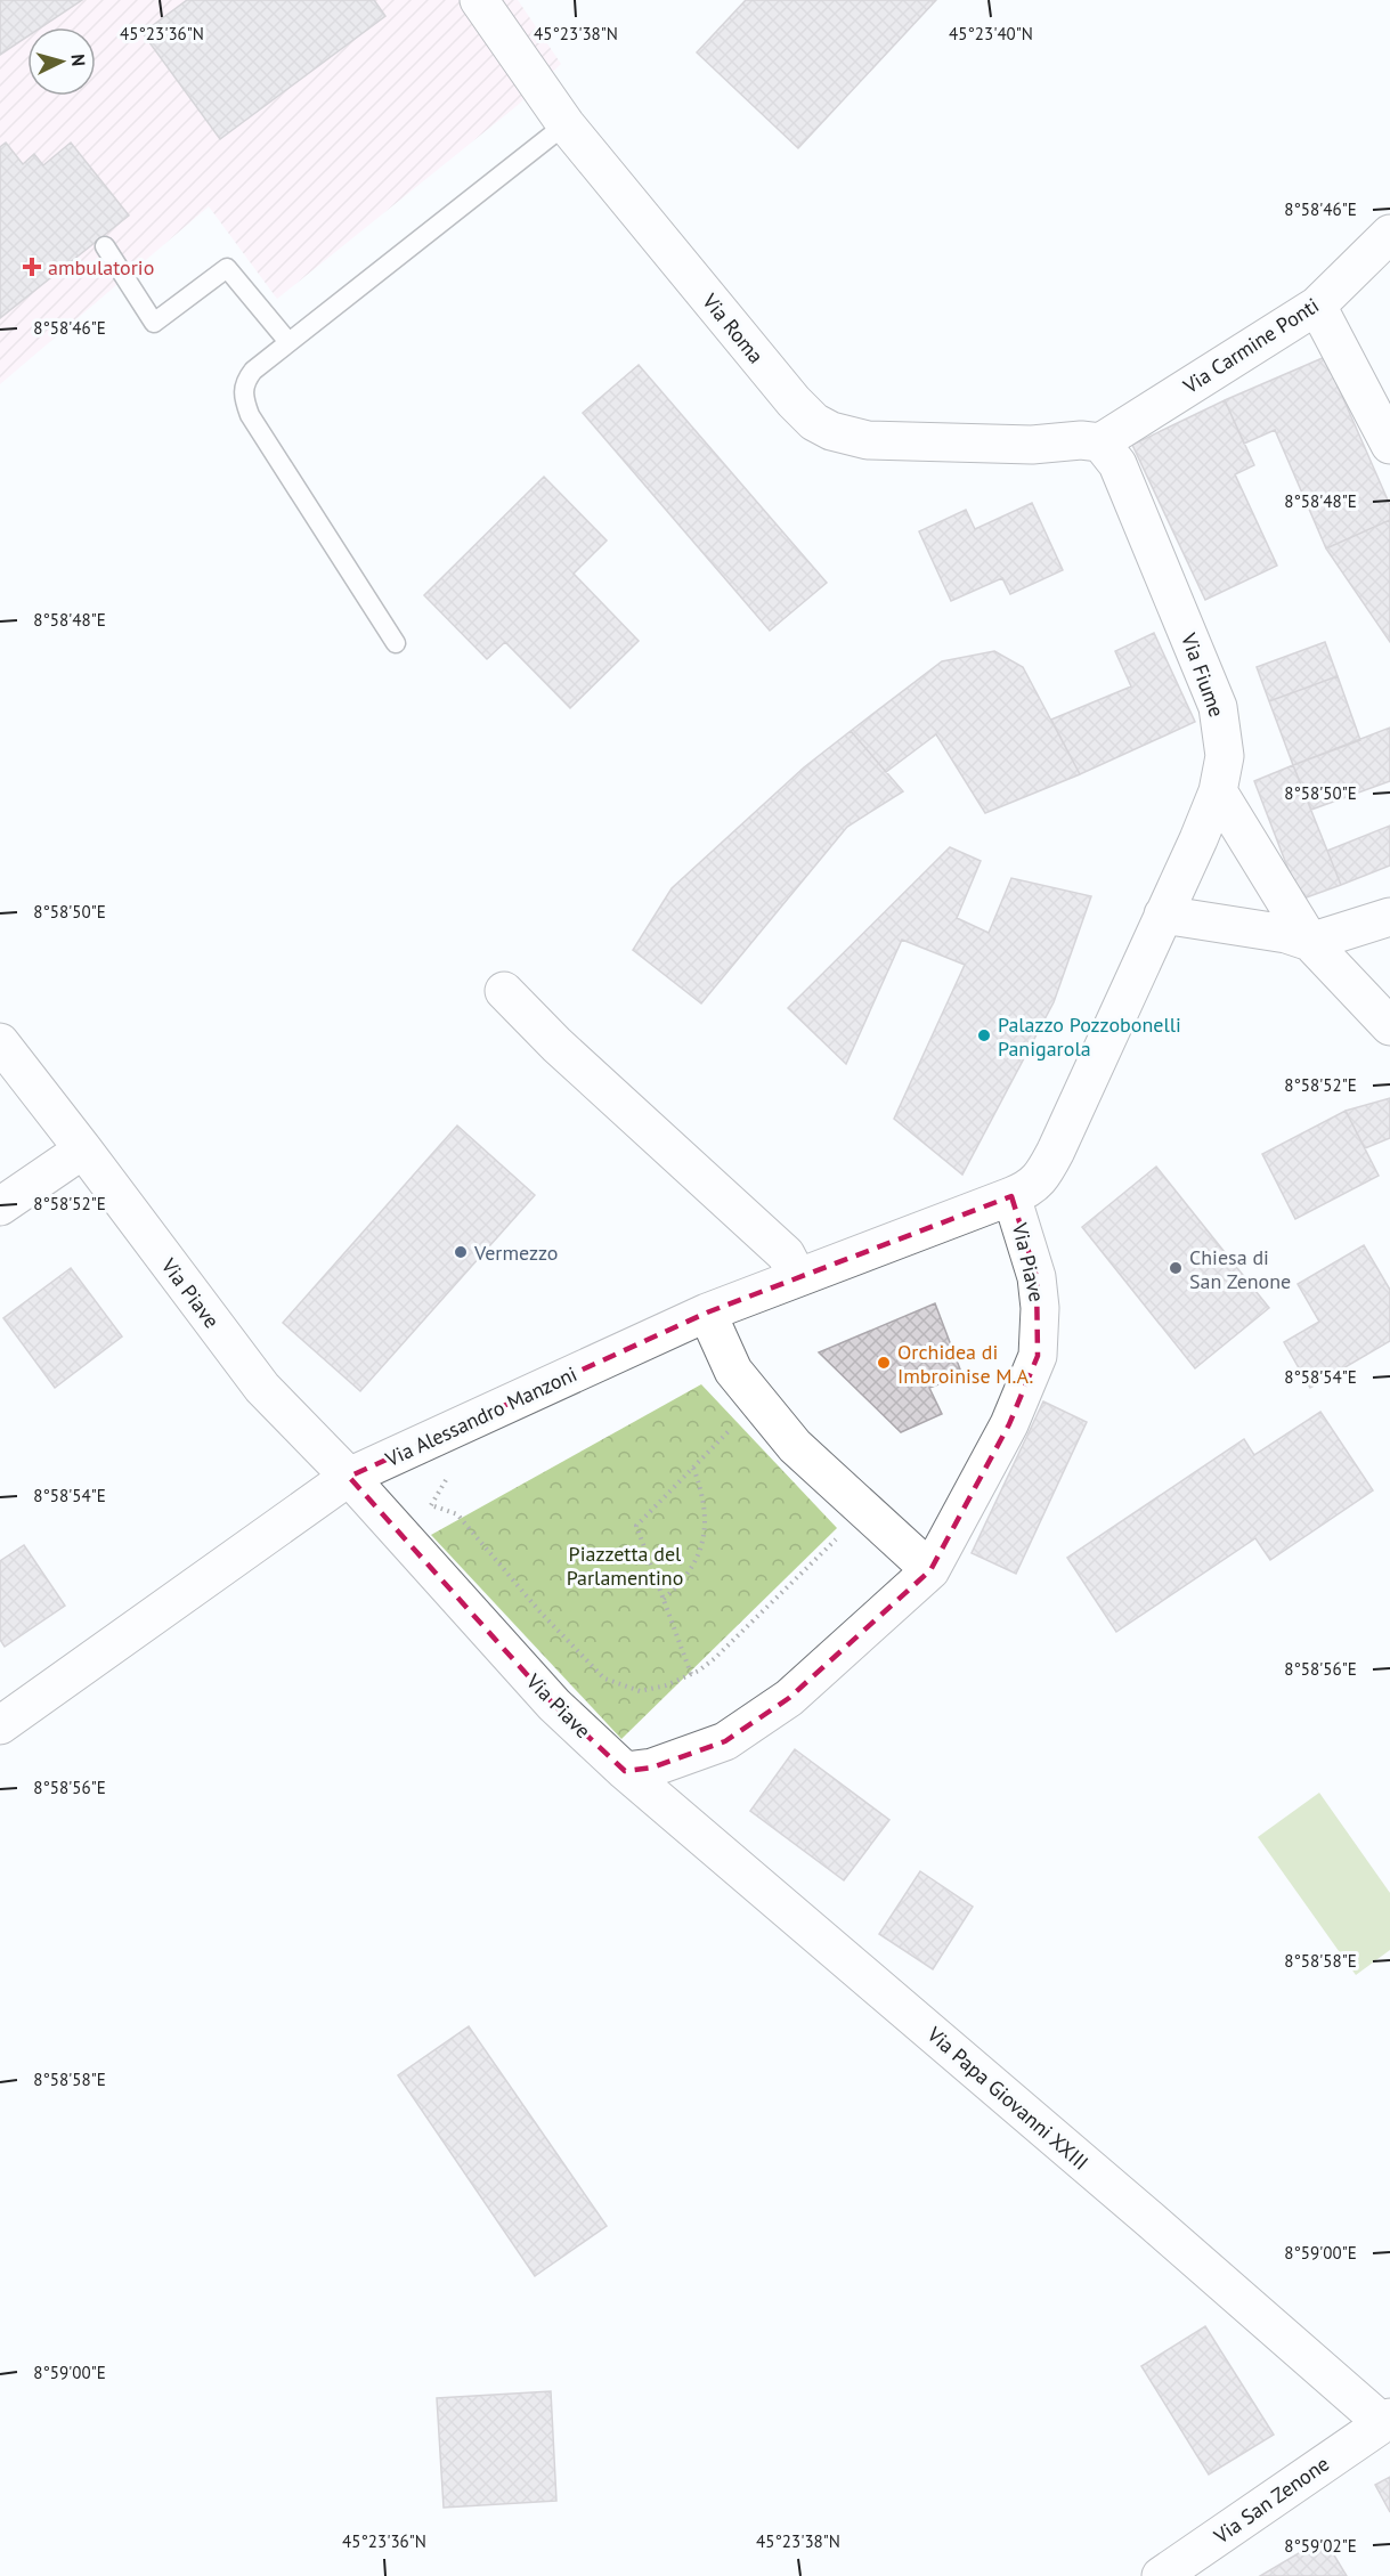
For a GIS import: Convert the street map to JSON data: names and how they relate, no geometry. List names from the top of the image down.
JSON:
{
  "streets": {
    "street": [
      "Via Roma",
      "Via Carmine Ponti",
      "Via Fiume",
      "Via Piave",
      "Via Alessandro Manzoni",
      "Via Papa Giovanni XXIII",
      "Via San Zenone"
    ]
  },
  "crossings": [
    ["Via Roma", "Via Carmine Ponti"],
    ["Via Roma", "Via Fiume"],
    ["Via Carmine Ponti", "Via Fiume"],
    ["Via Fiume", "Via Alessandro Manzoni"],
    ["Via Piave", "Via Alessandro Manzoni"],
    ["Via Piave", "Via Papa Giovanni XXIII"],
    ["Via Papa Giovanni XXIII", "Via San Zenone"]
  ],
  "parks": ["Piazzetta del Parlamentino"],
  "places": {
    "health": ["ambulatorio"],
    "other": [
      "Palazzo Pozzobonelli Panigarola",
      "Vermezzo",
      "Chiesa di San Zenone",
      "Orchidea di Imbroinise M.A."
    ]
  },
  "north": "right",
  "coordinates": [
    "45°23'36\"N",
    "45°23'38\"N",
    "45°23'40\"N",
    "8°58'46\"E",
    "8°58'48\"E",
    "8°58'50\"E",
    "8°58'52\"E",
    "8°58'54\"E",
    "8°58'56\"E",
    "8°58'58\"E",
    "8°59'00\"E",
    "8°59'02\"E"
  ]
}
